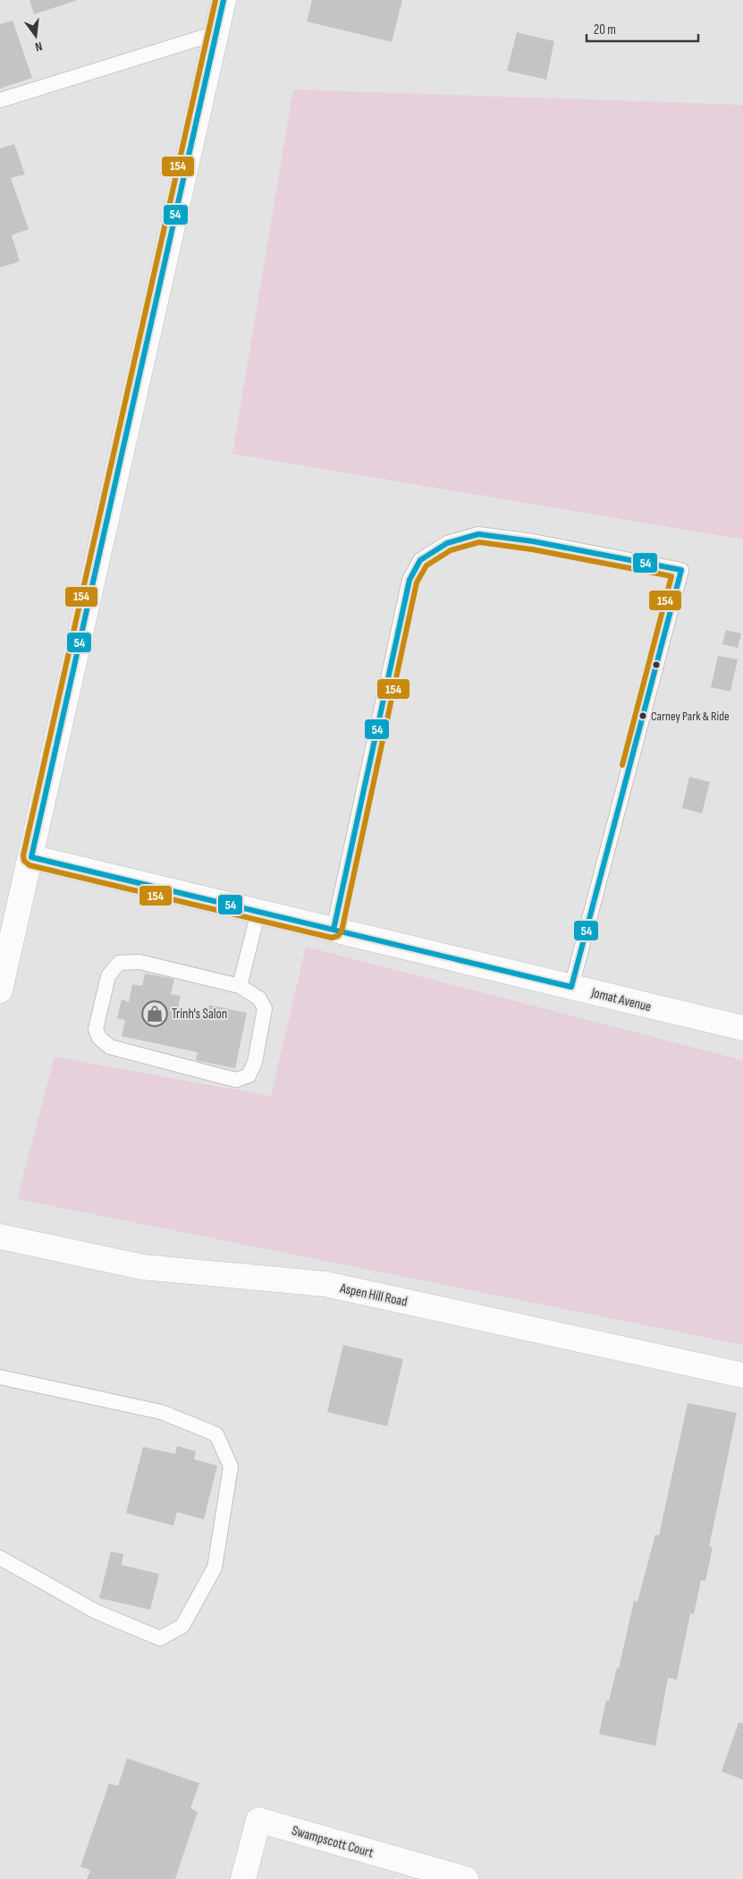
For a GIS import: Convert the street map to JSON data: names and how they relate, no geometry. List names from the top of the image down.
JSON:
{
  "streets": {
    "street": ["Jomat Avenue", "Aspen Hill Road", "Swampscott Court"]
  },
  "places": {
    "other": ["Carney Park & Ride"],
    "shop": ["Trinh's Salon"]
  },
  "lines": ["transit line 54", "transit line 154"],
  "scale_bar": "20 m",
  "north": "bottom"
}
